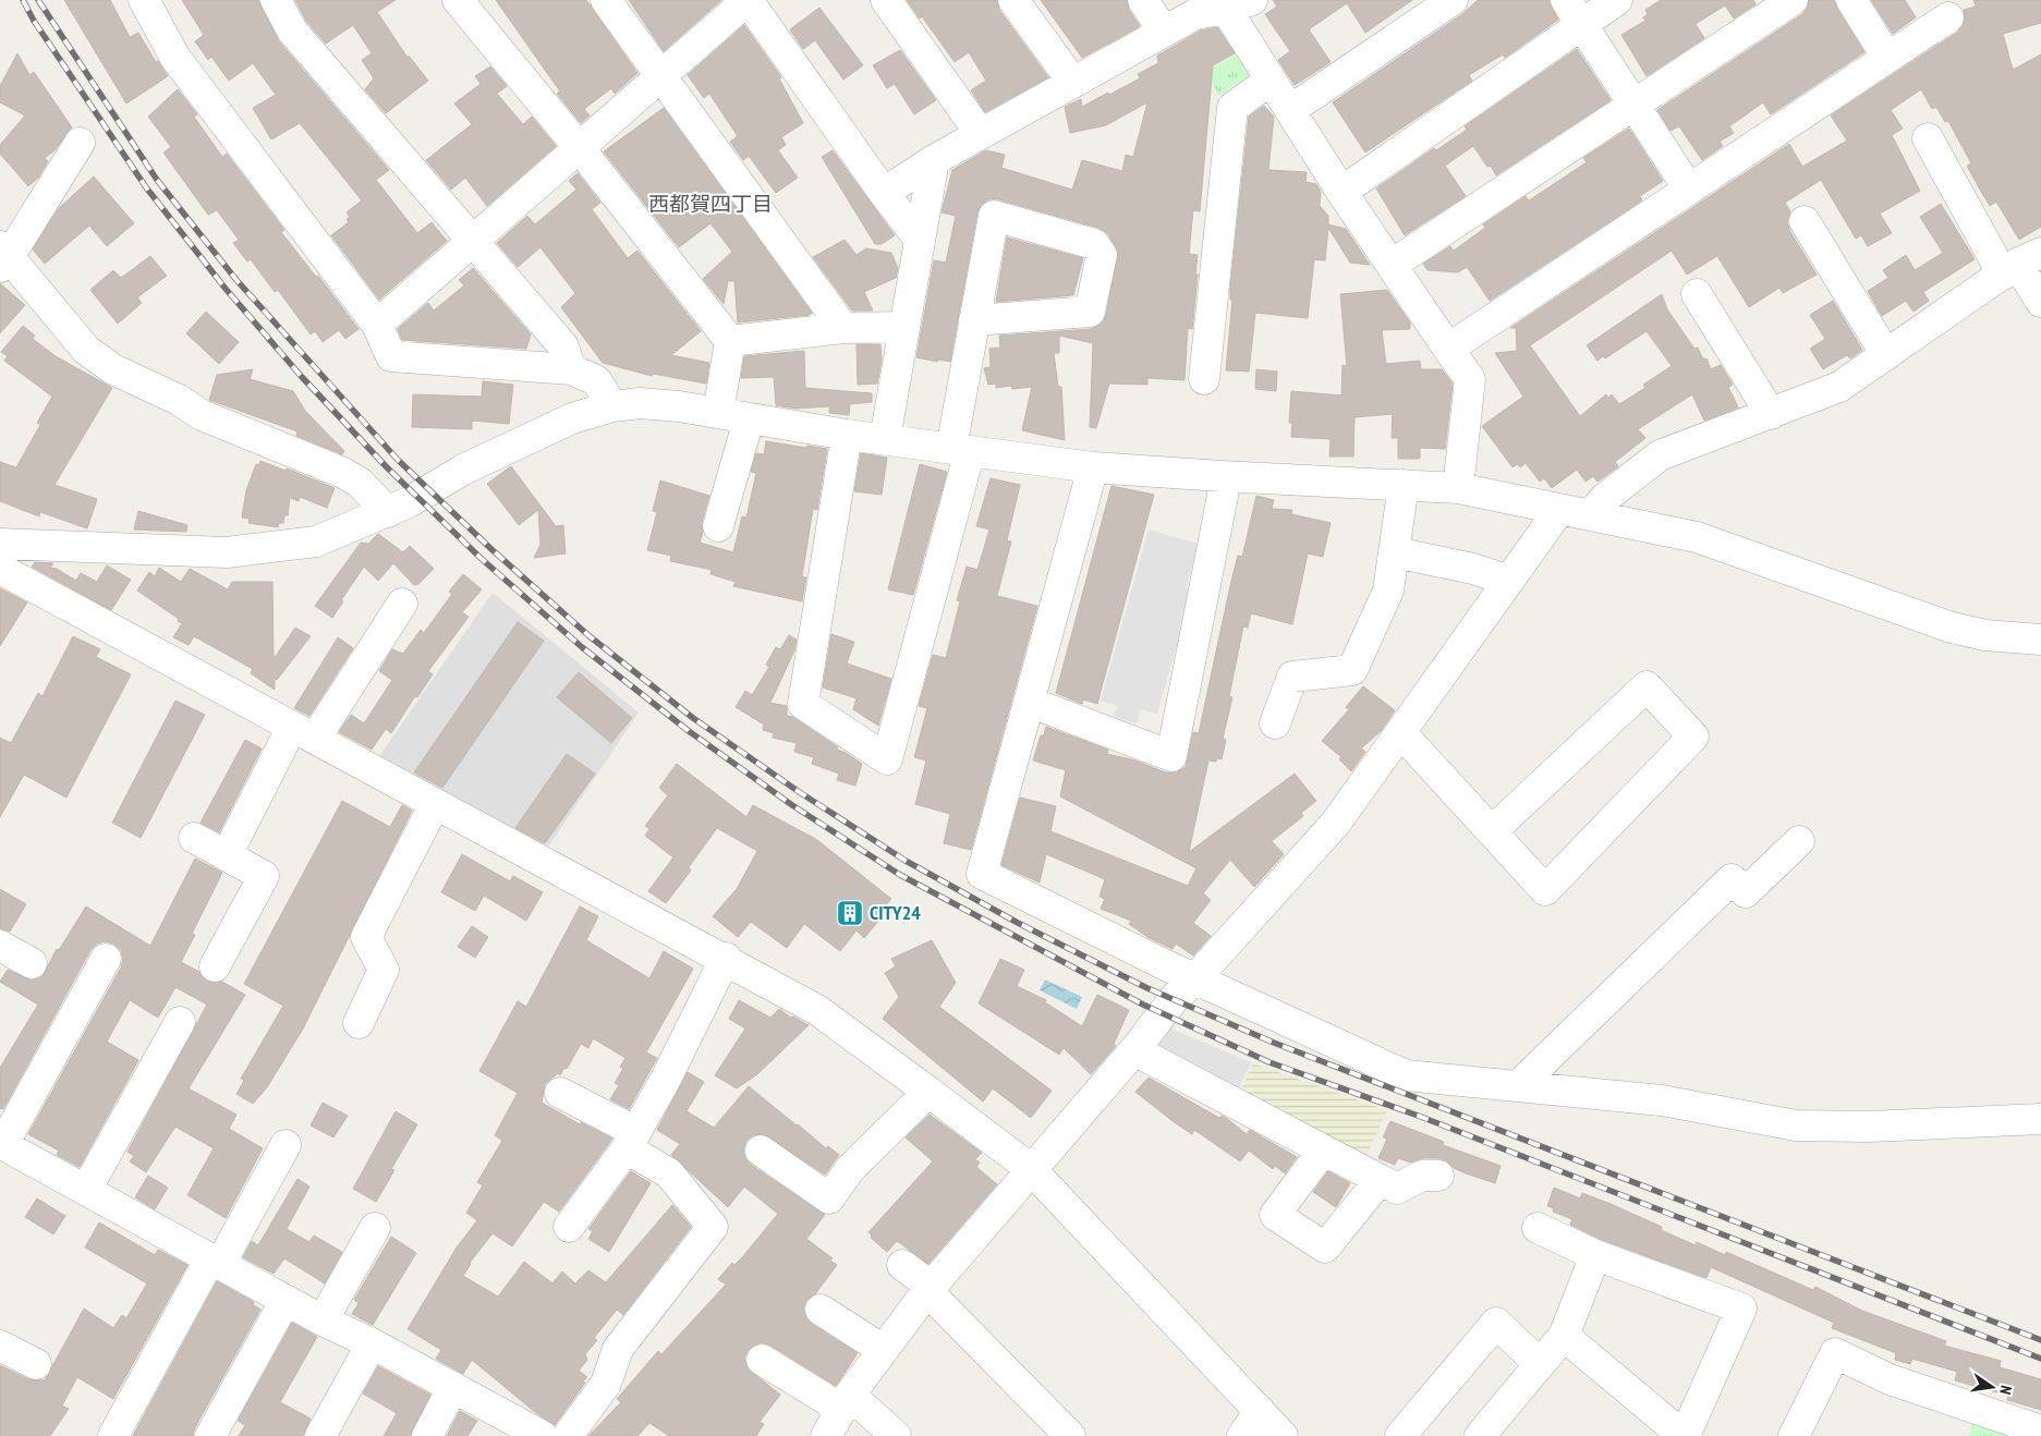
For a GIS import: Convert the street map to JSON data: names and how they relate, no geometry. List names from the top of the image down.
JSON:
{
  "districts": ["西都賀四丁目"],
  "places": {
    "building": ["CITY24"]
  },
  "north": "right"
}
